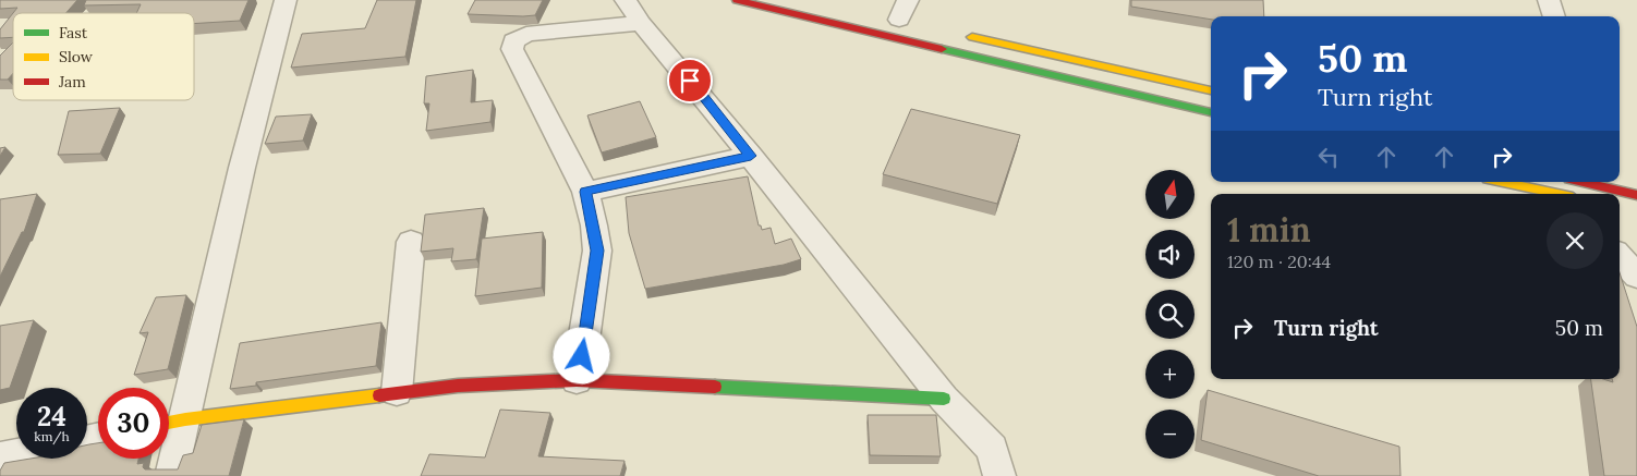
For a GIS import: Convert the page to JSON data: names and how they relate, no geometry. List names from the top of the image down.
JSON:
{
  "legend": ["Fast", "Slow", "Jam"],
  "north": "top",
  "page": {
    "turn": ["50 m", "Turn right"],
    "map_buttons": ["+", "−"],
    "heading": ["1 min", "120 m · 20:44"],
    "list": [
      {
        "name": "Turn right",
        "value": "50 m"
      }
    ],
    "speed": "24 km/h",
    "limit": "30"
  }
}
